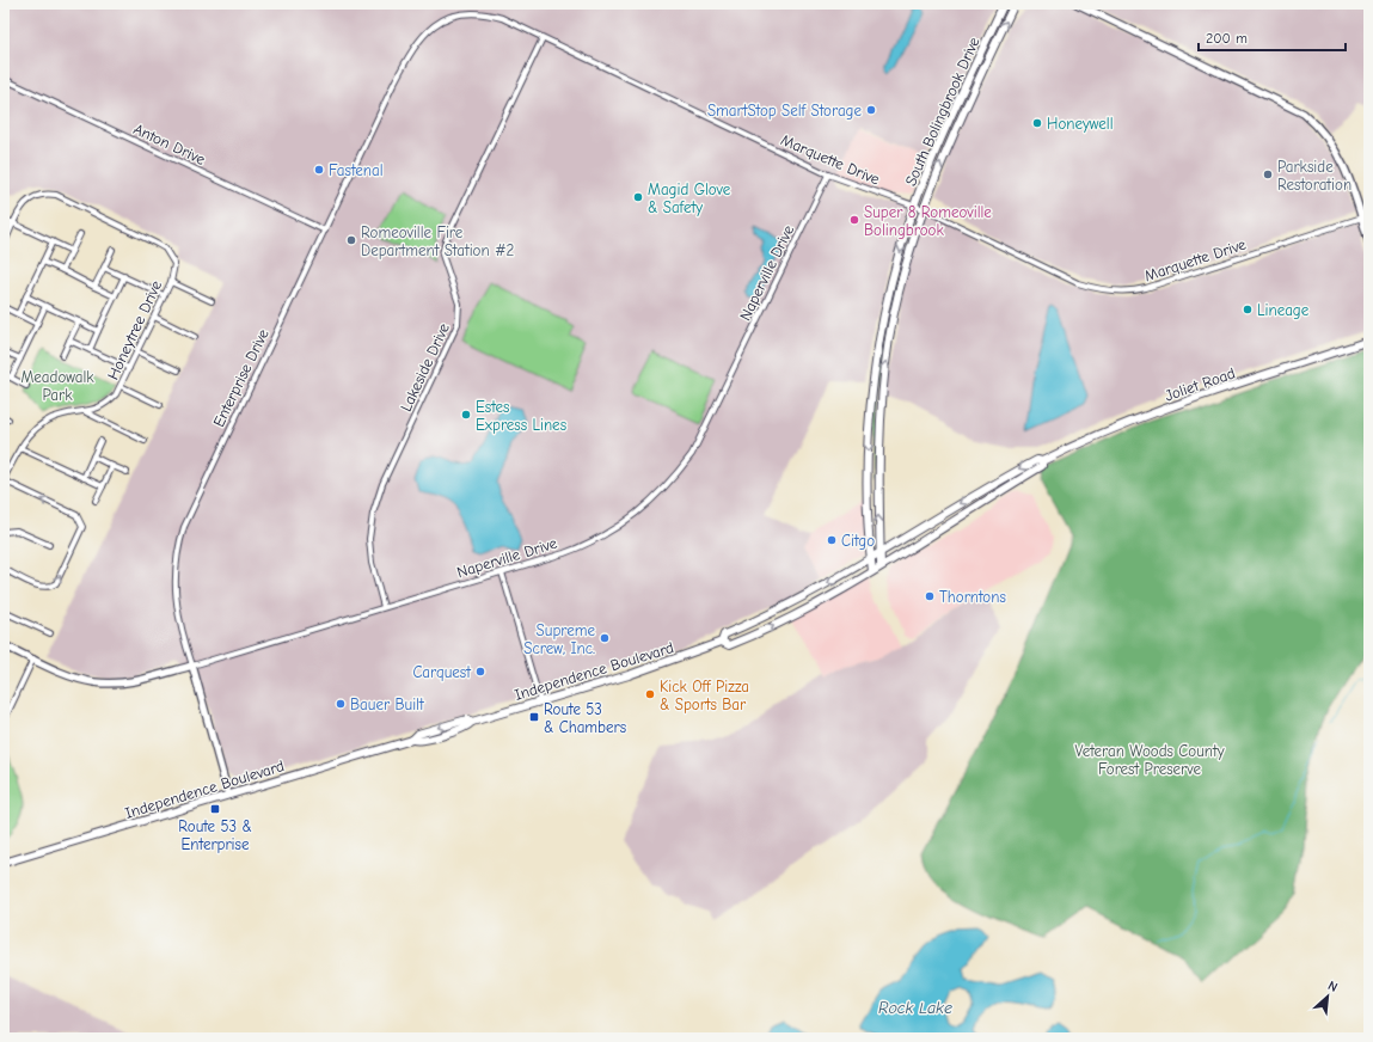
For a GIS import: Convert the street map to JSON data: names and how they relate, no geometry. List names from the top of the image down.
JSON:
{
  "streets": {
    "main road": ["South Bolingbrook Drive", "Joliet Road", "Independence Boulevard"],
    "street": [
      "Anton Drive",
      "Marquette Drive",
      "Naperville Drive",
      "Honeytree Drive",
      "Lakeside Drive",
      "Enterprise Drive"
    ]
  },
  "crossings": [
    ["South Bolingbrook Drive", "Marquette Drive"],
    ["South Bolingbrook Drive", "Joliet Road"],
    ["South Bolingbrook Drive", "Independence Boulevard"],
    ["Anton Drive", "Enterprise Drive"],
    ["Marquette Drive", "Naperville Drive"],
    ["Marquette Drive", "Lakeside Drive"],
    ["Marquette Drive", "Enterprise Drive"],
    ["Naperville Drive", "Lakeside Drive"],
    ["Naperville Drive", "Enterprise Drive"],
    ["Enterprise Drive", "Independence Boulevard"],
    ["Joliet Road", "Independence Boulevard"]
  ],
  "water": ["Rock Lake"],
  "parks": ["Meadowalk Park", "Veteran Woods County Forest Preserve"],
  "places": {
    "other": [
      "SmartStop Self Storage",
      "Honeywell",
      "Fastenal",
      "Parkside Restoration",
      "Magid Glove & Safety",
      "Super 8 Romeoville Bolingbrook",
      "Romeoville Fire Department Station #2",
      "Lineage",
      "Estes Express Lines",
      "Citgo",
      "Thorntons",
      "Supreme Screw, Inc.",
      "Carquest",
      "Kick Off Pizza & Sports Bar",
      "Bauer Built"
    ],
    "transit": ["Route 53 & Chambers", "Route 53 & Enterprise"]
  },
  "scale_bar": "200 m",
  "north": "top right"
}
